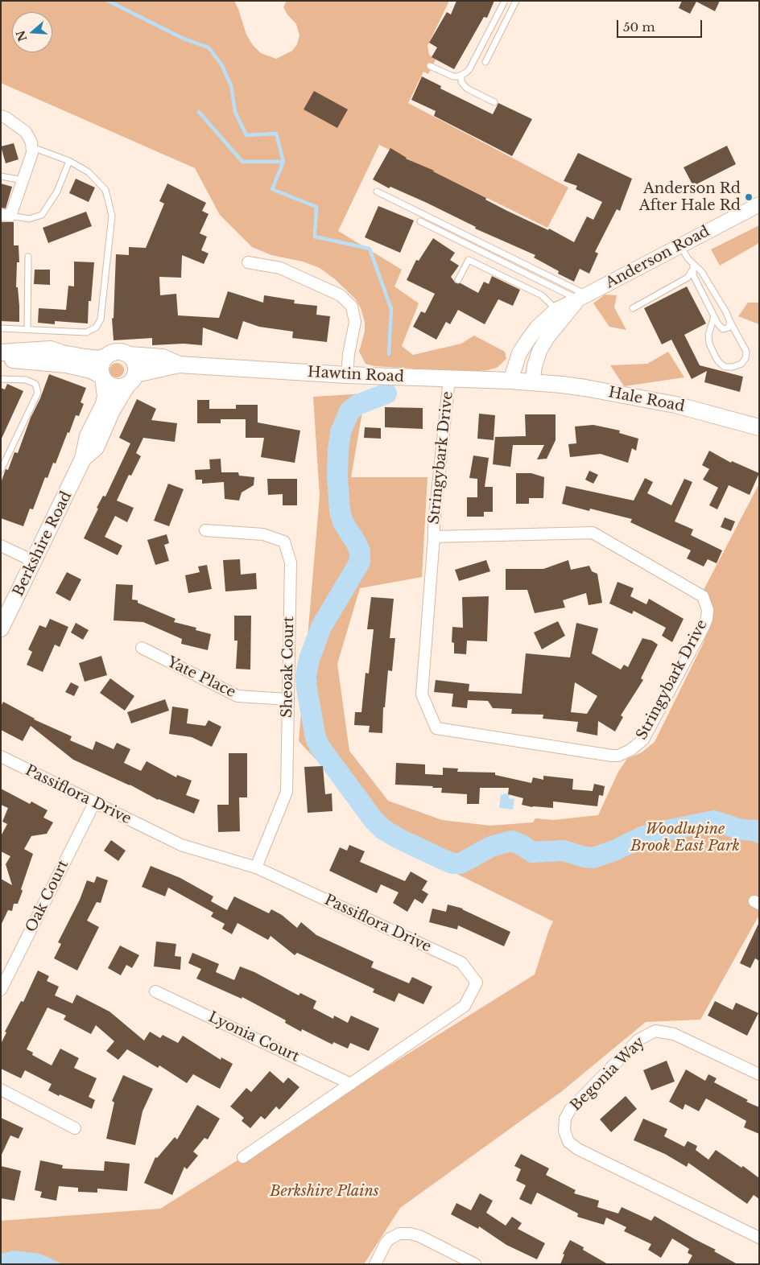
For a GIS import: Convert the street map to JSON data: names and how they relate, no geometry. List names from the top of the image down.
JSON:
{
  "streets": {
    "main road": ["Hawtin Road", "Hale Road", "Berkshire Road"],
    "street": [
      "Anderson Road",
      "Stringybark Drive",
      "Sheoak Court",
      "Yate Place",
      "Passiflora Drive",
      "Oak Court",
      "Lyonia Court",
      "Begonia Way"
    ]
  },
  "crossings": [
    ["Anderson Road", "Hawtin Road"],
    ["Anderson Road", "Hale Road"],
    ["Hawtin Road", "Hale Road"],
    ["Hawtin Road", "Stringybark Drive"],
    ["Hawtin Road", "Berkshire Road"],
    ["Sheoak Court", "Yate Place"],
    ["Sheoak Court", "Passiflora Drive"],
    ["Passiflora Drive", "Oak Court"],
    ["Passiflora Drive", "Lyonia Court"]
  ],
  "parks": ["Woodlupine Brook East Park", "Berkshire Plains"],
  "places": ["Anderson Rd After Hale Rd"],
  "scale_bar": "50 m",
  "north": "left"
}
